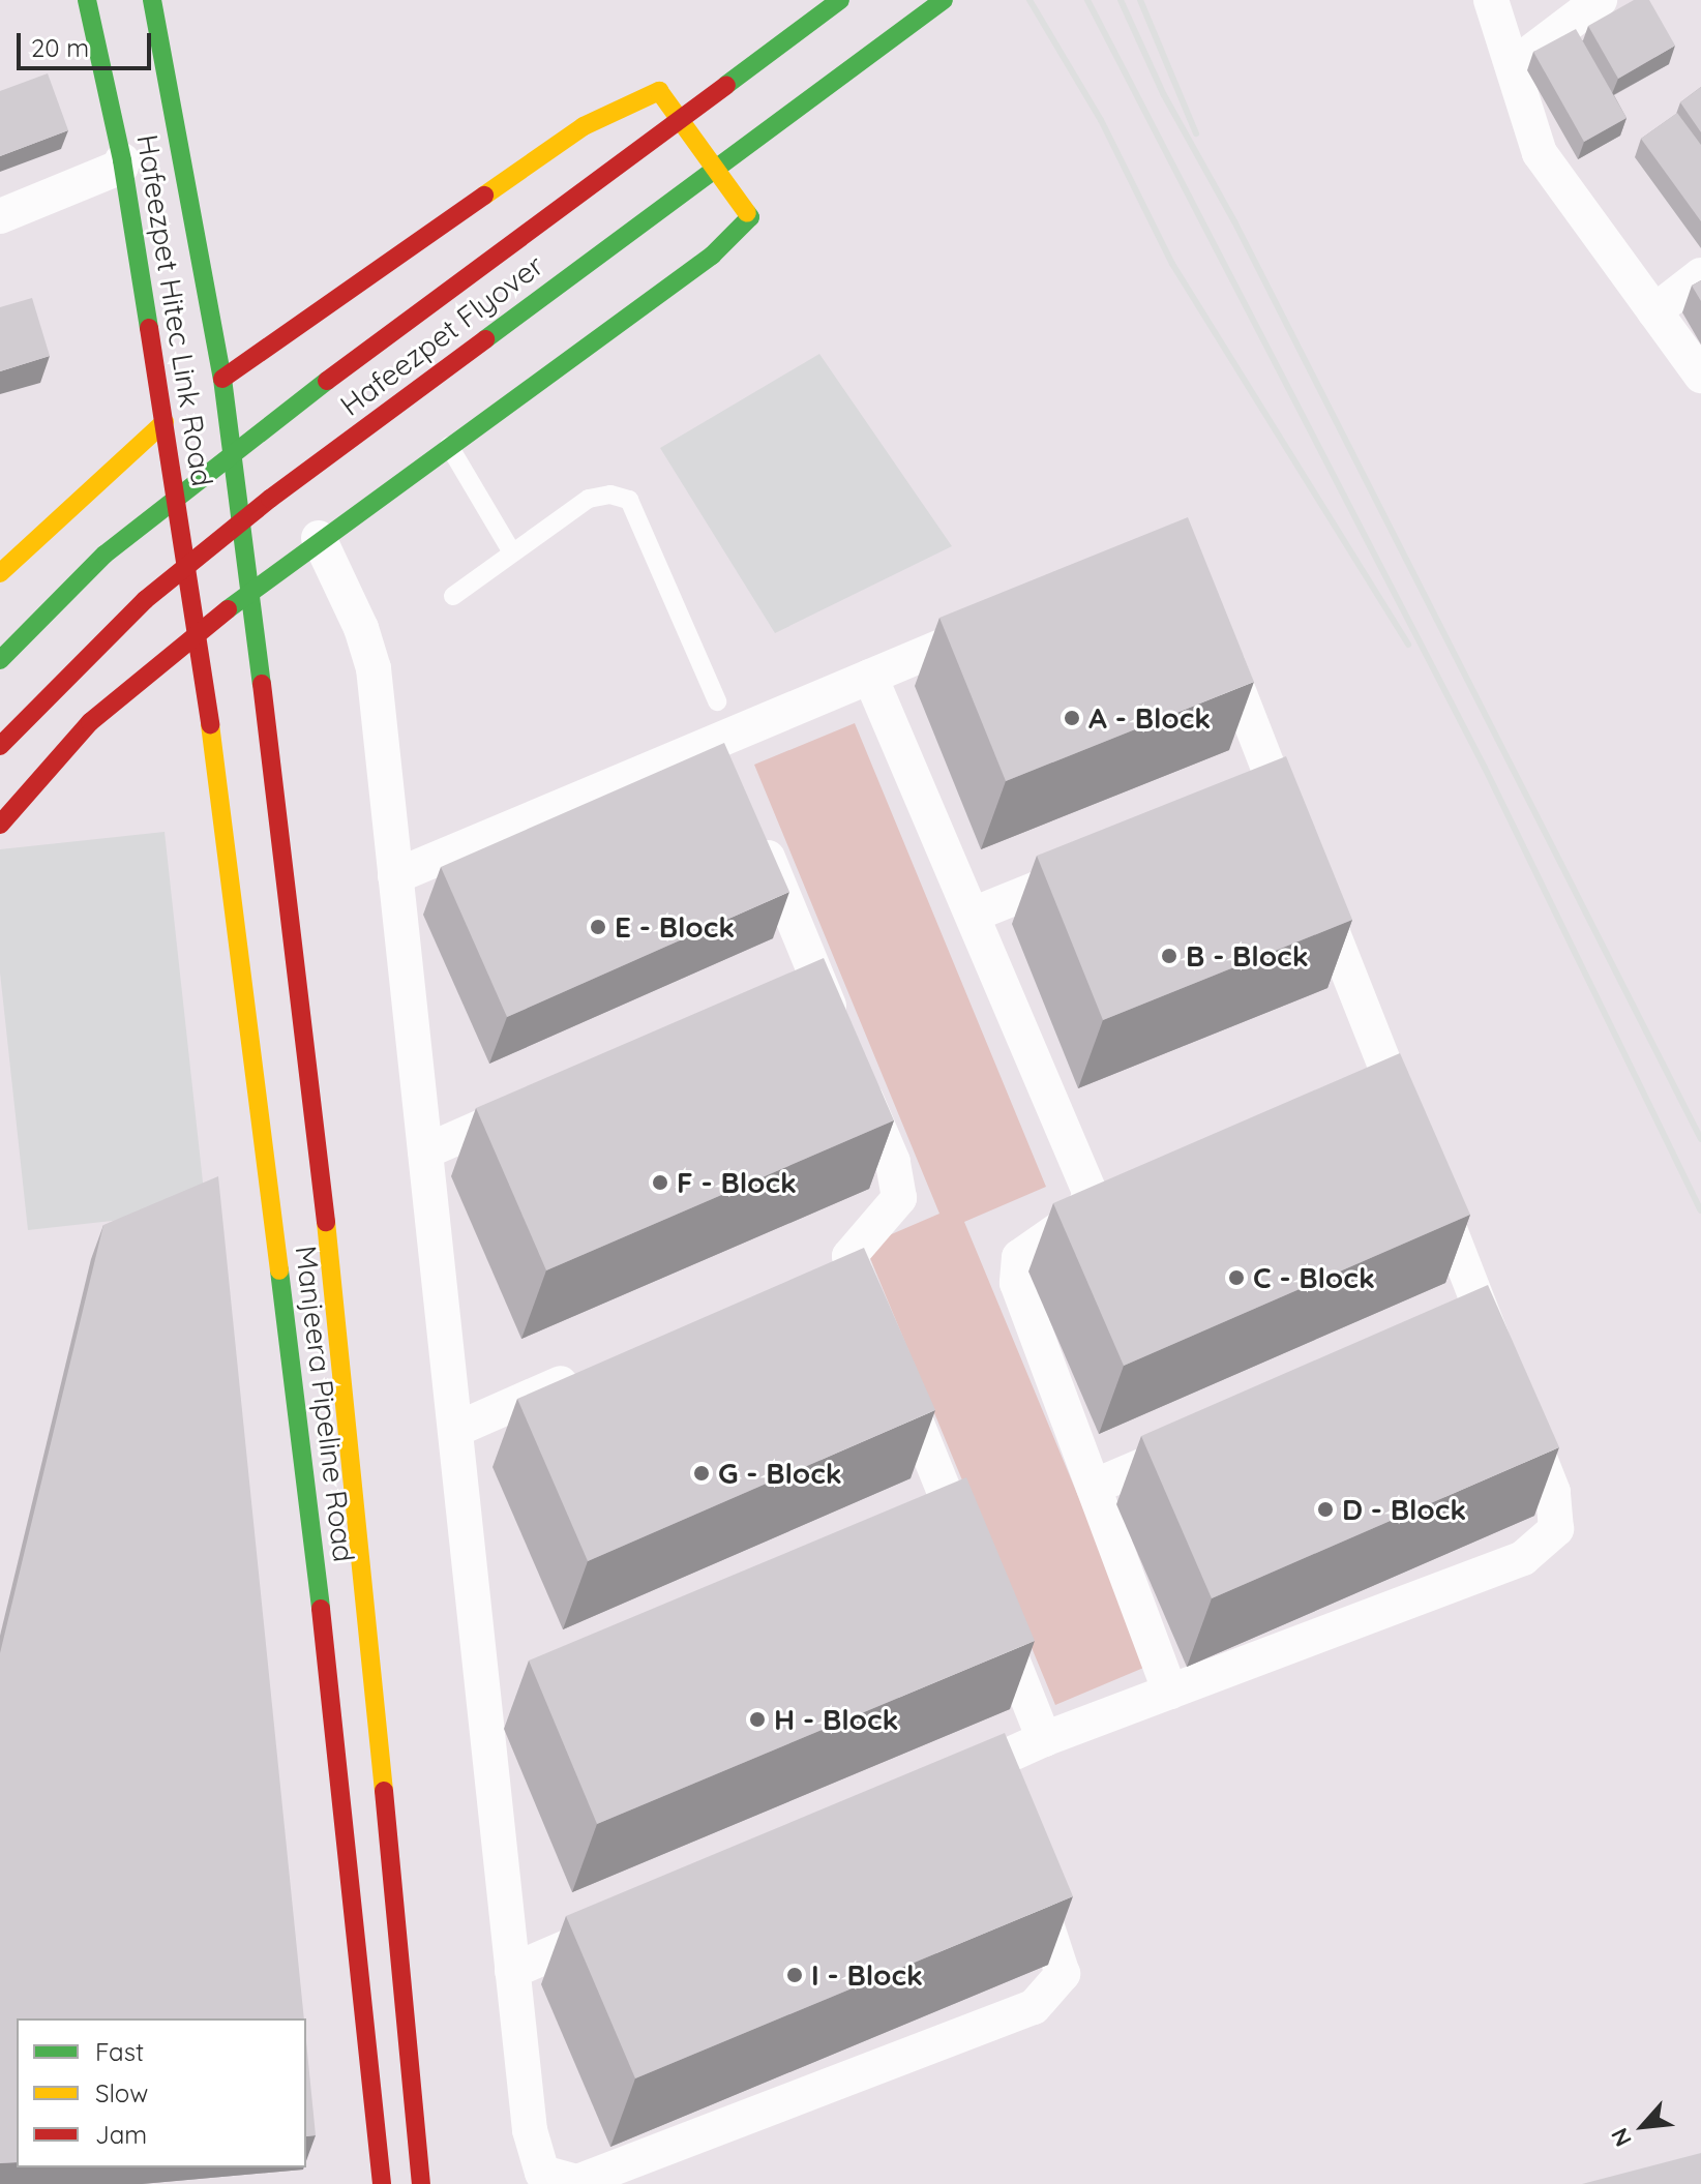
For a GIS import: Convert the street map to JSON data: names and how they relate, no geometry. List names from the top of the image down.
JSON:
{
  "streets": {
    "main road": ["Hafeezpet Hitec Link Road", "Hafeezpet Flyover", "Manjeera Pipeline Road"]
  },
  "crossings": [
    ["Hafeezpet Hitec Link Road", "Manjeera Pipeline Road"]
  ],
  "places": [
    "A - Block",
    "E - Block",
    "B - Block",
    "F - Block",
    "C - Block",
    "G - Block",
    "D - Block",
    "H - Block",
    "I - Block"
  ],
  "legend": ["Fast", "Slow", "Jam"],
  "scale_bar": "20 m",
  "north": "bottom left"
}
